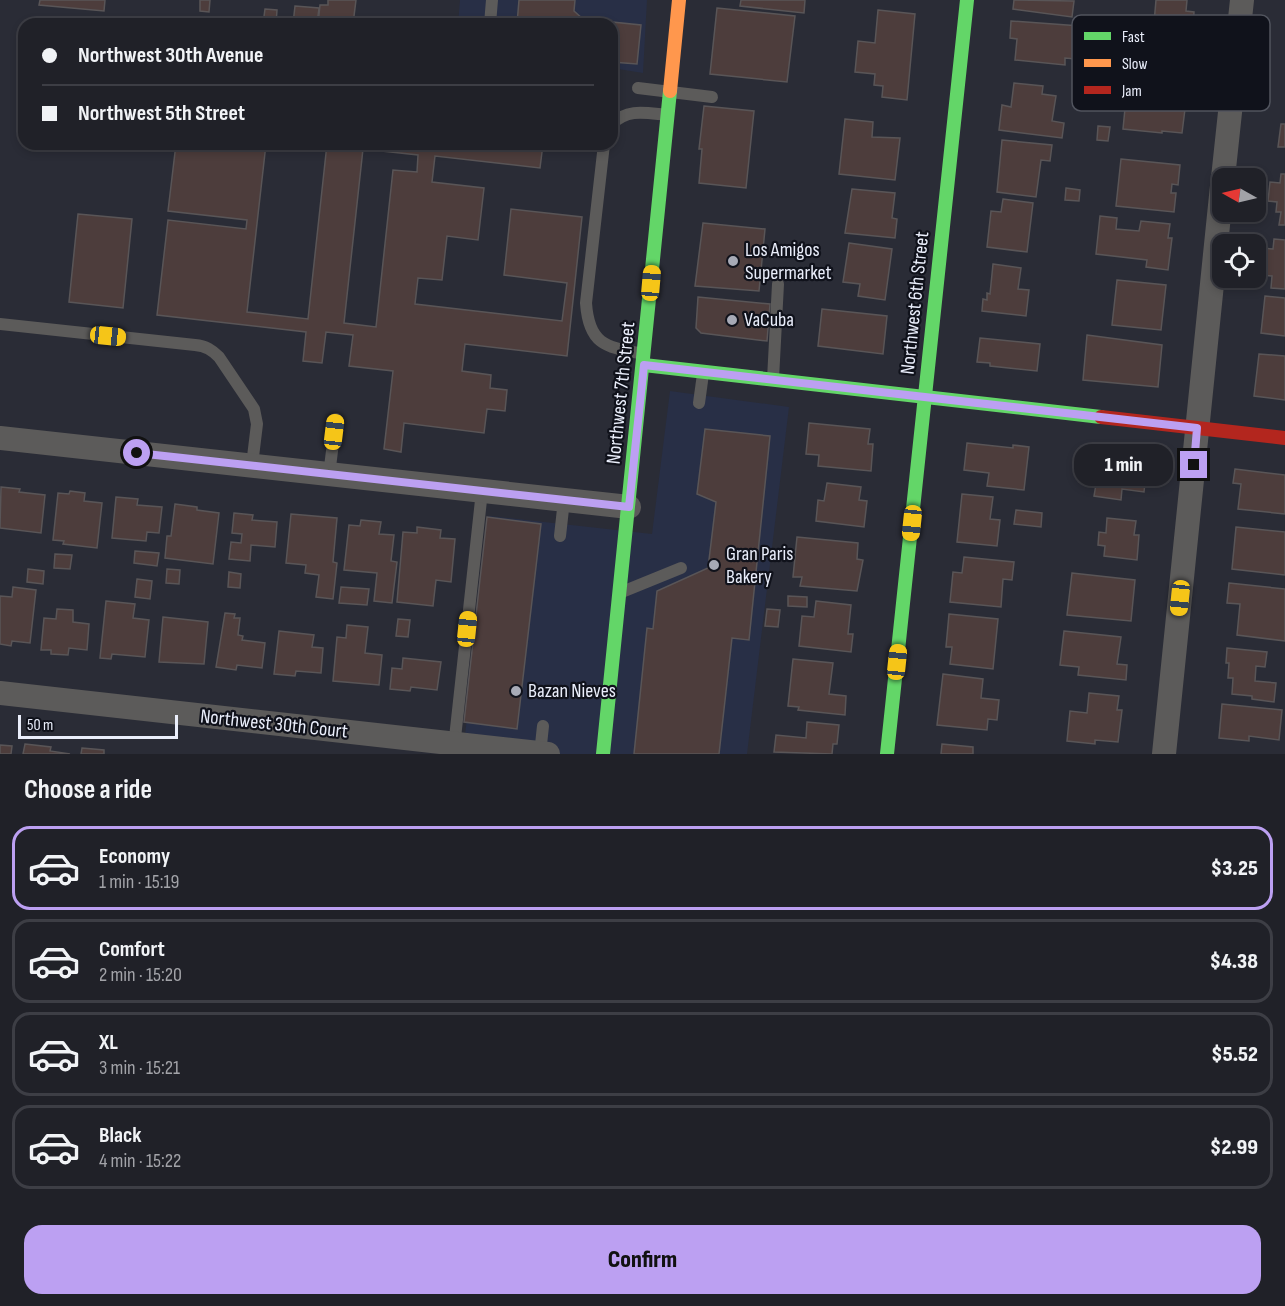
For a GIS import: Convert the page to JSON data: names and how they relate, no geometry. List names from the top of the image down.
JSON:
{
  "streets": {
    "street": ["Northwest 6th Street", "Northwest 7th Street", "Northwest 30th Court"]
  },
  "places": [
    "Los Amigos Supermarket",
    "VaCuba",
    "Gran Paris Bakery",
    "Bazan Nieves"
  ],
  "legend": ["Fast", "Slow", "Jam"],
  "scale_bar": "50 m",
  "north": "left",
  "page": {
    "banner": ["Northwest 30th Avenue", "Northwest 5th Street"],
    "bubble": "1 min",
    "scale": "50 m",
    "heading": "Choose a ride",
    "list": [
      {
        "name": "Economy",
        "note": "1 min · 15:19",
        "value": "$3.25"
      },
      {
        "name": "Comfort",
        "note": "2 min · 15:20",
        "value": "$4.38"
      },
      {
        "name": "XL",
        "note": "3 min · 15:21",
        "value": "$5.52"
      },
      {
        "name": "Black",
        "note": "4 min · 15:22",
        "value": "$2.99"
      }
    ],
    "buttons": "Confirm"
  }
}
